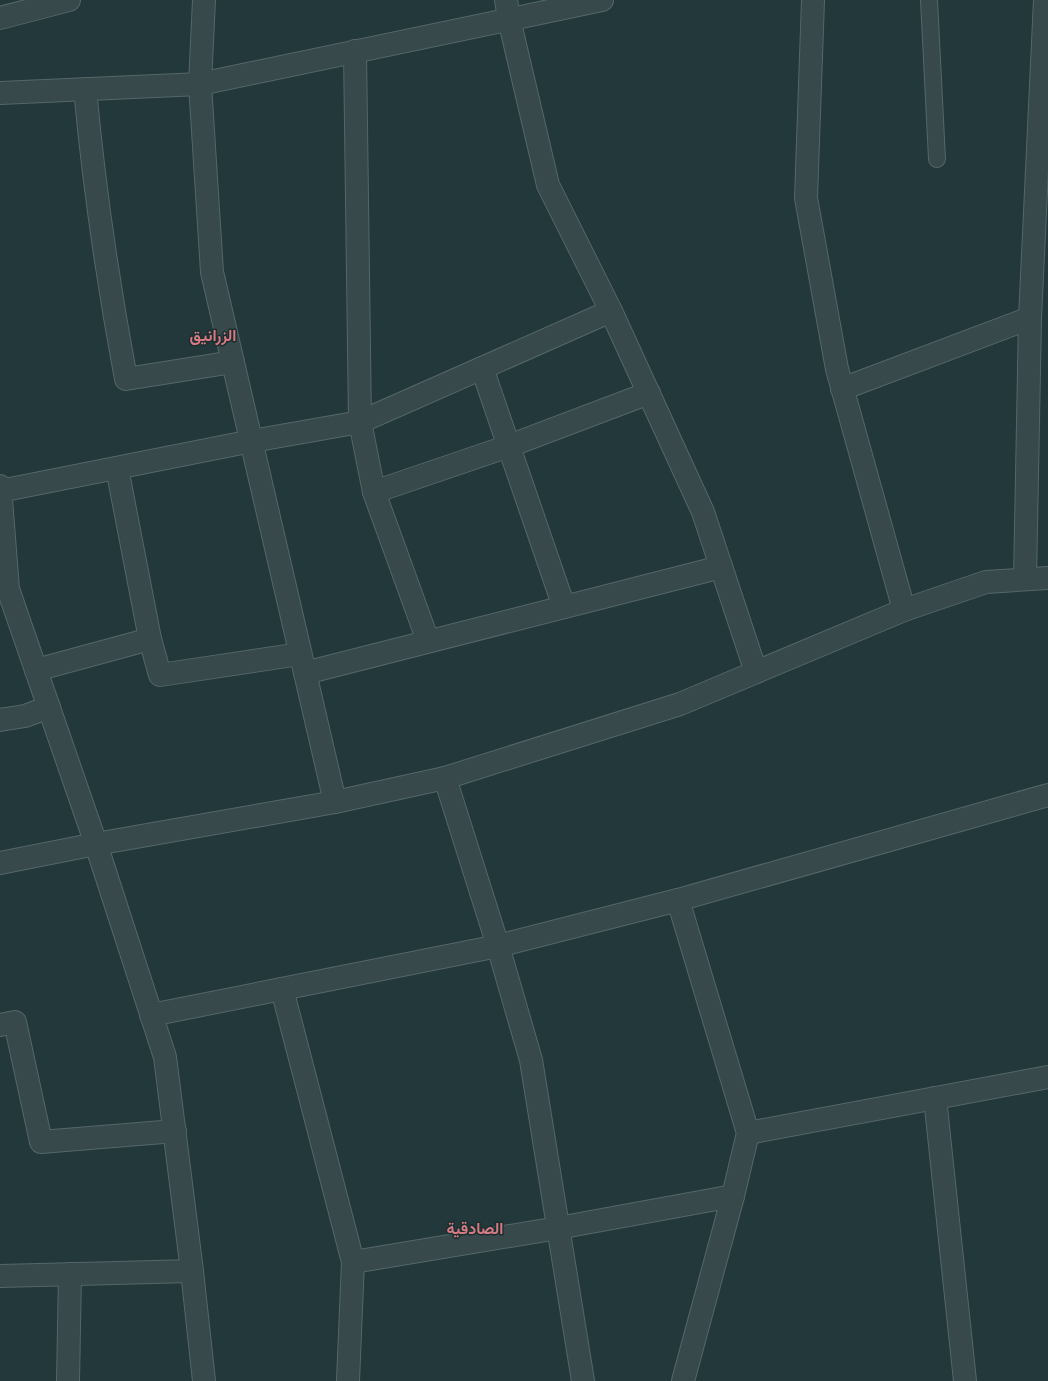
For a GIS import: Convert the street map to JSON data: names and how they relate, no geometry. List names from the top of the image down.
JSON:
{
  "districts": ["الزرانيق", "الصادقية"]
}
